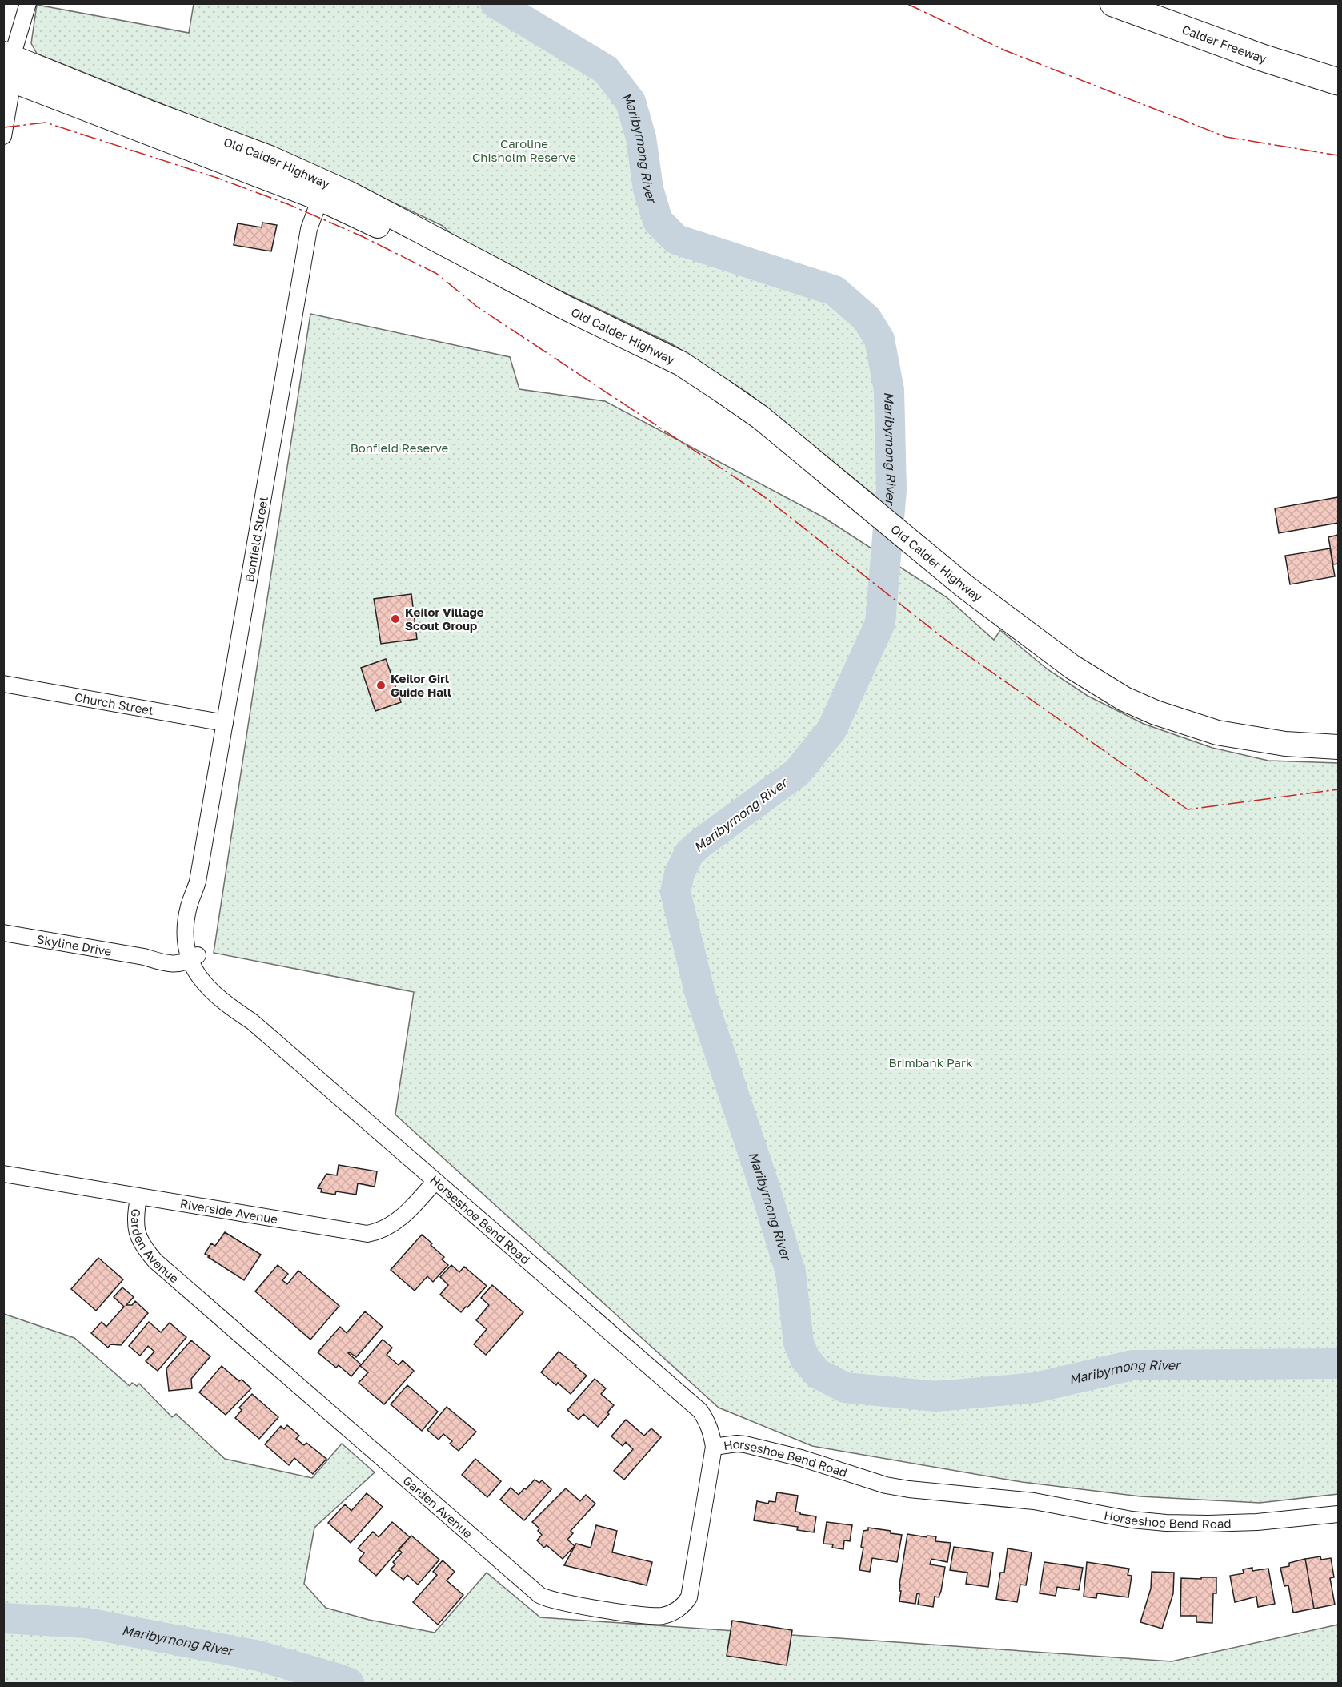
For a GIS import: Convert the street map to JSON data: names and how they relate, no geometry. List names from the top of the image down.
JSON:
{
  "streets": {
    "highway": ["Calder Freeway"],
    "main road": ["Old Calder Highway"],
    "street": [
      "Bonfield Street",
      "Church Street",
      "Skyline Drive",
      "Riverside Avenue",
      "Horseshoe Bend Road",
      "Garden Avenue"
    ]
  },
  "crossings": [
    ["Old Calder Highway", "Bonfield Street"],
    ["Bonfield Street", "Church Street"],
    ["Bonfield Street", "Skyline Drive"],
    ["Bonfield Street", "Horseshoe Bend Road"],
    ["Skyline Drive", "Horseshoe Bend Road"],
    ["Riverside Avenue", "Horseshoe Bend Road"],
    ["Riverside Avenue", "Garden Avenue"],
    ["Horseshoe Bend Road", "Garden Avenue"]
  ],
  "water": ["Maribyrnong River"],
  "parks": ["Caroline Chisholm Reserve", "Bonfield Reserve", "Brimbank Park"],
  "places": ["Keilor Village Scout Group", "Keilor Girl Guide Hall"]
}
